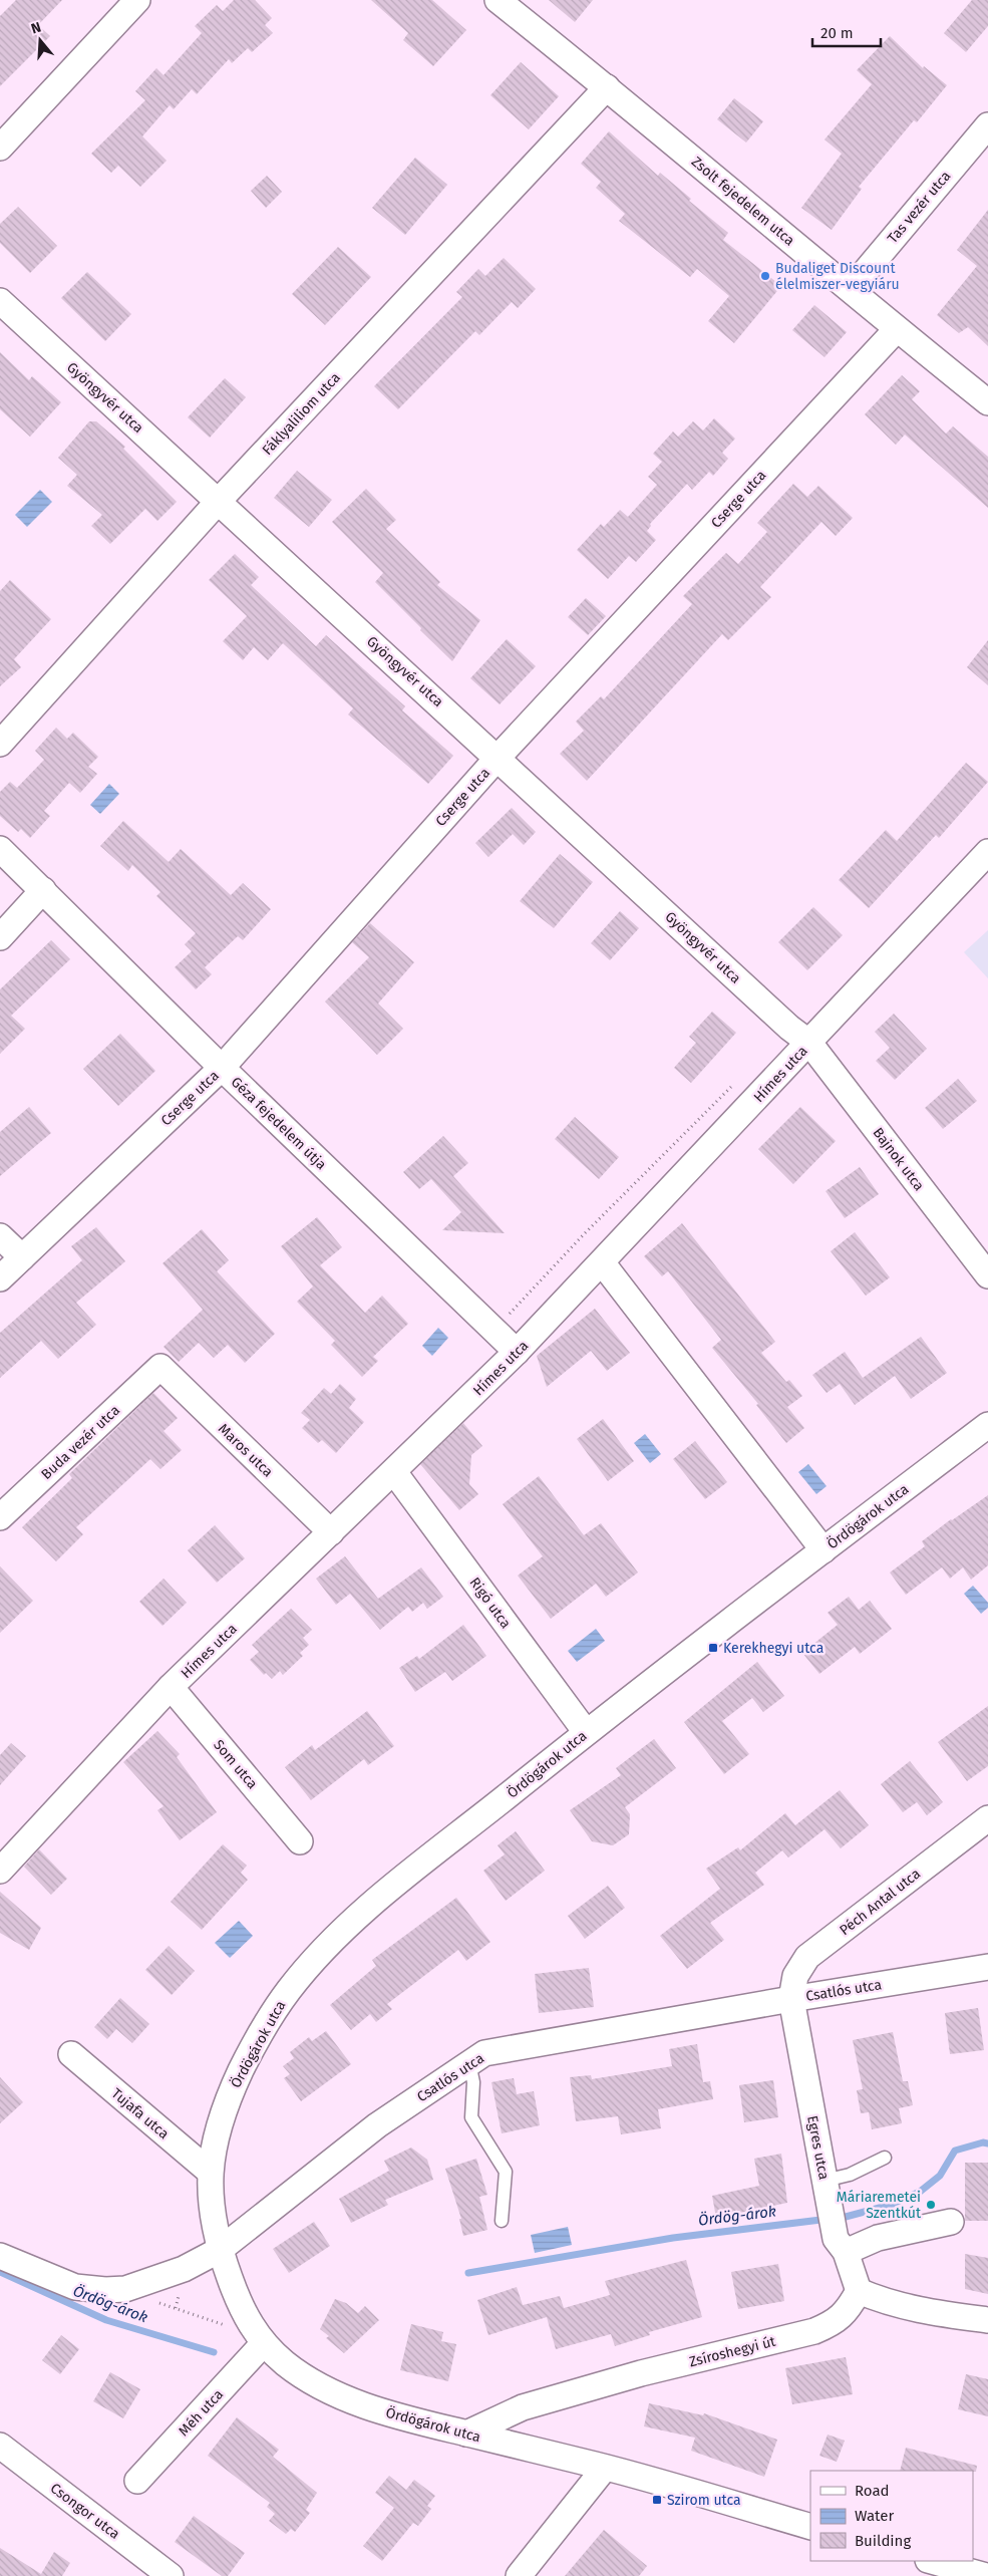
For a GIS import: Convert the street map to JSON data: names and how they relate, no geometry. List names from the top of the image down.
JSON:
{
  "streets": {
    "street": [
      "Zsolt fejedelem utca",
      "Tas vezér utca",
      "Gyöngyvér utca",
      "Fáklyaliliom utca",
      "Cserge utca",
      "Hímes utca",
      "Géza fejedelem útja",
      "Bajnok utca",
      "Buda vezér utca",
      "Maros utca",
      "Ördögárok utca",
      "Rigó utca",
      "Som utca",
      "Péch Antal utca",
      "Csatlós utca",
      "Tujafa utca",
      "Egres utca",
      "Zsíroshegyi út",
      "Méh utca",
      "Csongor utca"
    ]
  },
  "crossings": [
    ["Zsolt fejedelem utca", "Tas vezér utca"],
    ["Zsolt fejedelem utca", "Fáklyaliliom utca"],
    ["Zsolt fejedelem utca", "Cserge utca"],
    ["Gyöngyvér utca", "Fáklyaliliom utca"],
    ["Gyöngyvér utca", "Cserge utca"],
    ["Gyöngyvér utca", "Hímes utca"],
    ["Gyöngyvér utca", "Bajnok utca"],
    ["Cserge utca", "Géza fejedelem útja"],
    ["Hímes utca", "Géza fejedelem útja"],
    ["Hímes utca", "Bajnok utca"],
    ["Hímes utca", "Maros utca"],
    ["Hímes utca", "Rigó utca"],
    ["Hímes utca", "Som utca"],
    ["Buda vezér utca", "Maros utca"],
    ["Ördögárok utca", "Rigó utca"],
    ["Ördögárok utca", "Csatlós utca"],
    ["Ördögárok utca", "Tujafa utca"],
    ["Ördögárok utca", "Zsíroshegyi út"],
    ["Ördögárok utca", "Méh utca"],
    ["Péch Antal utca", "Csatlós utca"],
    ["Péch Antal utca", "Egres utca"],
    ["Csatlós utca", "Egres utca"],
    ["Egres utca", "Zsíroshegyi út"]
  ],
  "water": ["Ördög-árok"],
  "places": {
    "other": ["Budaliget Discount élelmiszer-vegyiáru", "Máriaremetei Szentkút"],
    "transit": ["Kerekhegyi utca", "Szirom utca"]
  },
  "legend": ["Road", "Water", "Building"],
  "scale_bar": "20 m",
  "north": "top"
}
